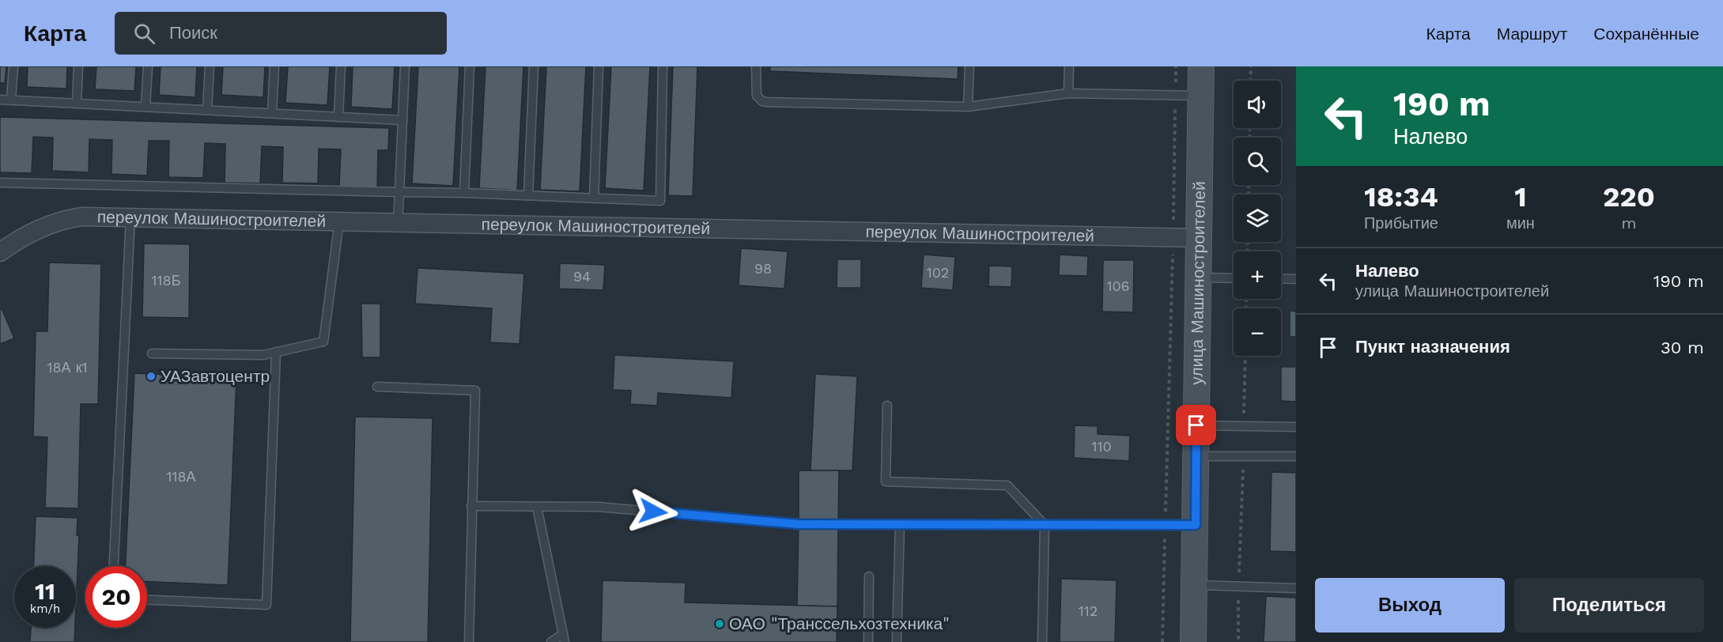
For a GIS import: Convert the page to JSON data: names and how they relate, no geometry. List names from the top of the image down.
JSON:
{
  "streets": {
    "main road": ["улица Машиностроителей"],
    "street": ["переулок Машиностроителей"]
  },
  "crossings": [
    ["переулок Машиностроителей", "улица Машиностроителей"]
  ],
  "places": ["УАЗавтоцентр", "ОАО \"Транссельхозтехника\""],
  "house_numbers": [
    "98",
    "102",
    "94",
    "118Б",
    "106",
    "18А к1",
    "110",
    "118А",
    "112"
  ],
  "page": {
    "header": "Карта",
    "search": "Поиск",
    "nav": ["Карта", "Маршрут", "Сохранённые"],
    "turn": ["190 m", "Налево"],
    "map_buttons": ["+", "−"],
    "eta": [
      "18:34",
      "Прибытие",
      "1",
      "мин",
      "220",
      "m"
    ],
    "list": [
      {
        "name": "Налево",
        "note": "улица Машиностроителей",
        "value": "190 m"
      },
      {
        "name": "Пункт назначения",
        "value": "30 m"
      }
    ],
    "speed": "11 km/h",
    "limit": "20",
    "buttons": ["Выход", "Поделиться"]
  }
}
